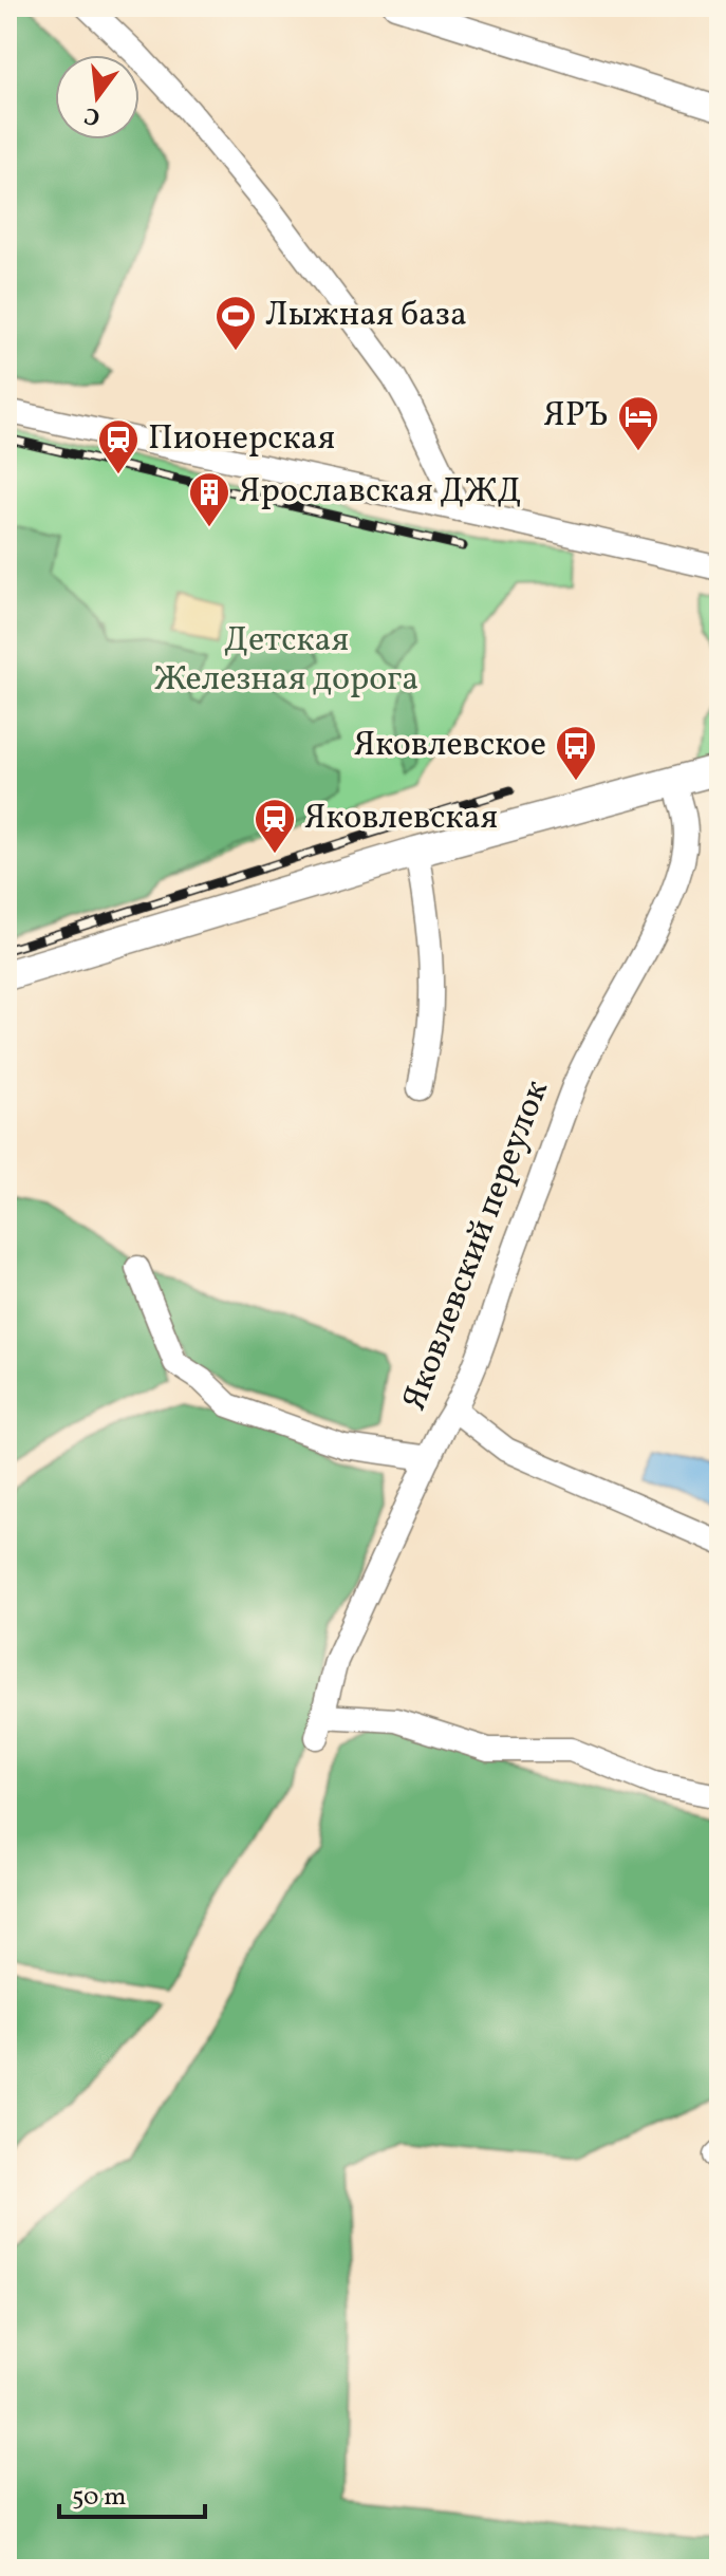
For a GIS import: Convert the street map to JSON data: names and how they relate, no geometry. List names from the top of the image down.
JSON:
{
  "streets": {
    "street": ["Яковлевский переулок"]
  },
  "parks": ["Детская Железная дорога"],
  "places": {
    "sports": ["Лыжная база"],
    "hotel": ["ЯРЪ"],
    "station": ["Пионерская", "Яковлевская"],
    "building": ["Ярославская ДЖД"],
    "bus stop": ["Яковлевское"]
  },
  "scale_bar": "50 m",
  "north": "bottom"
}
